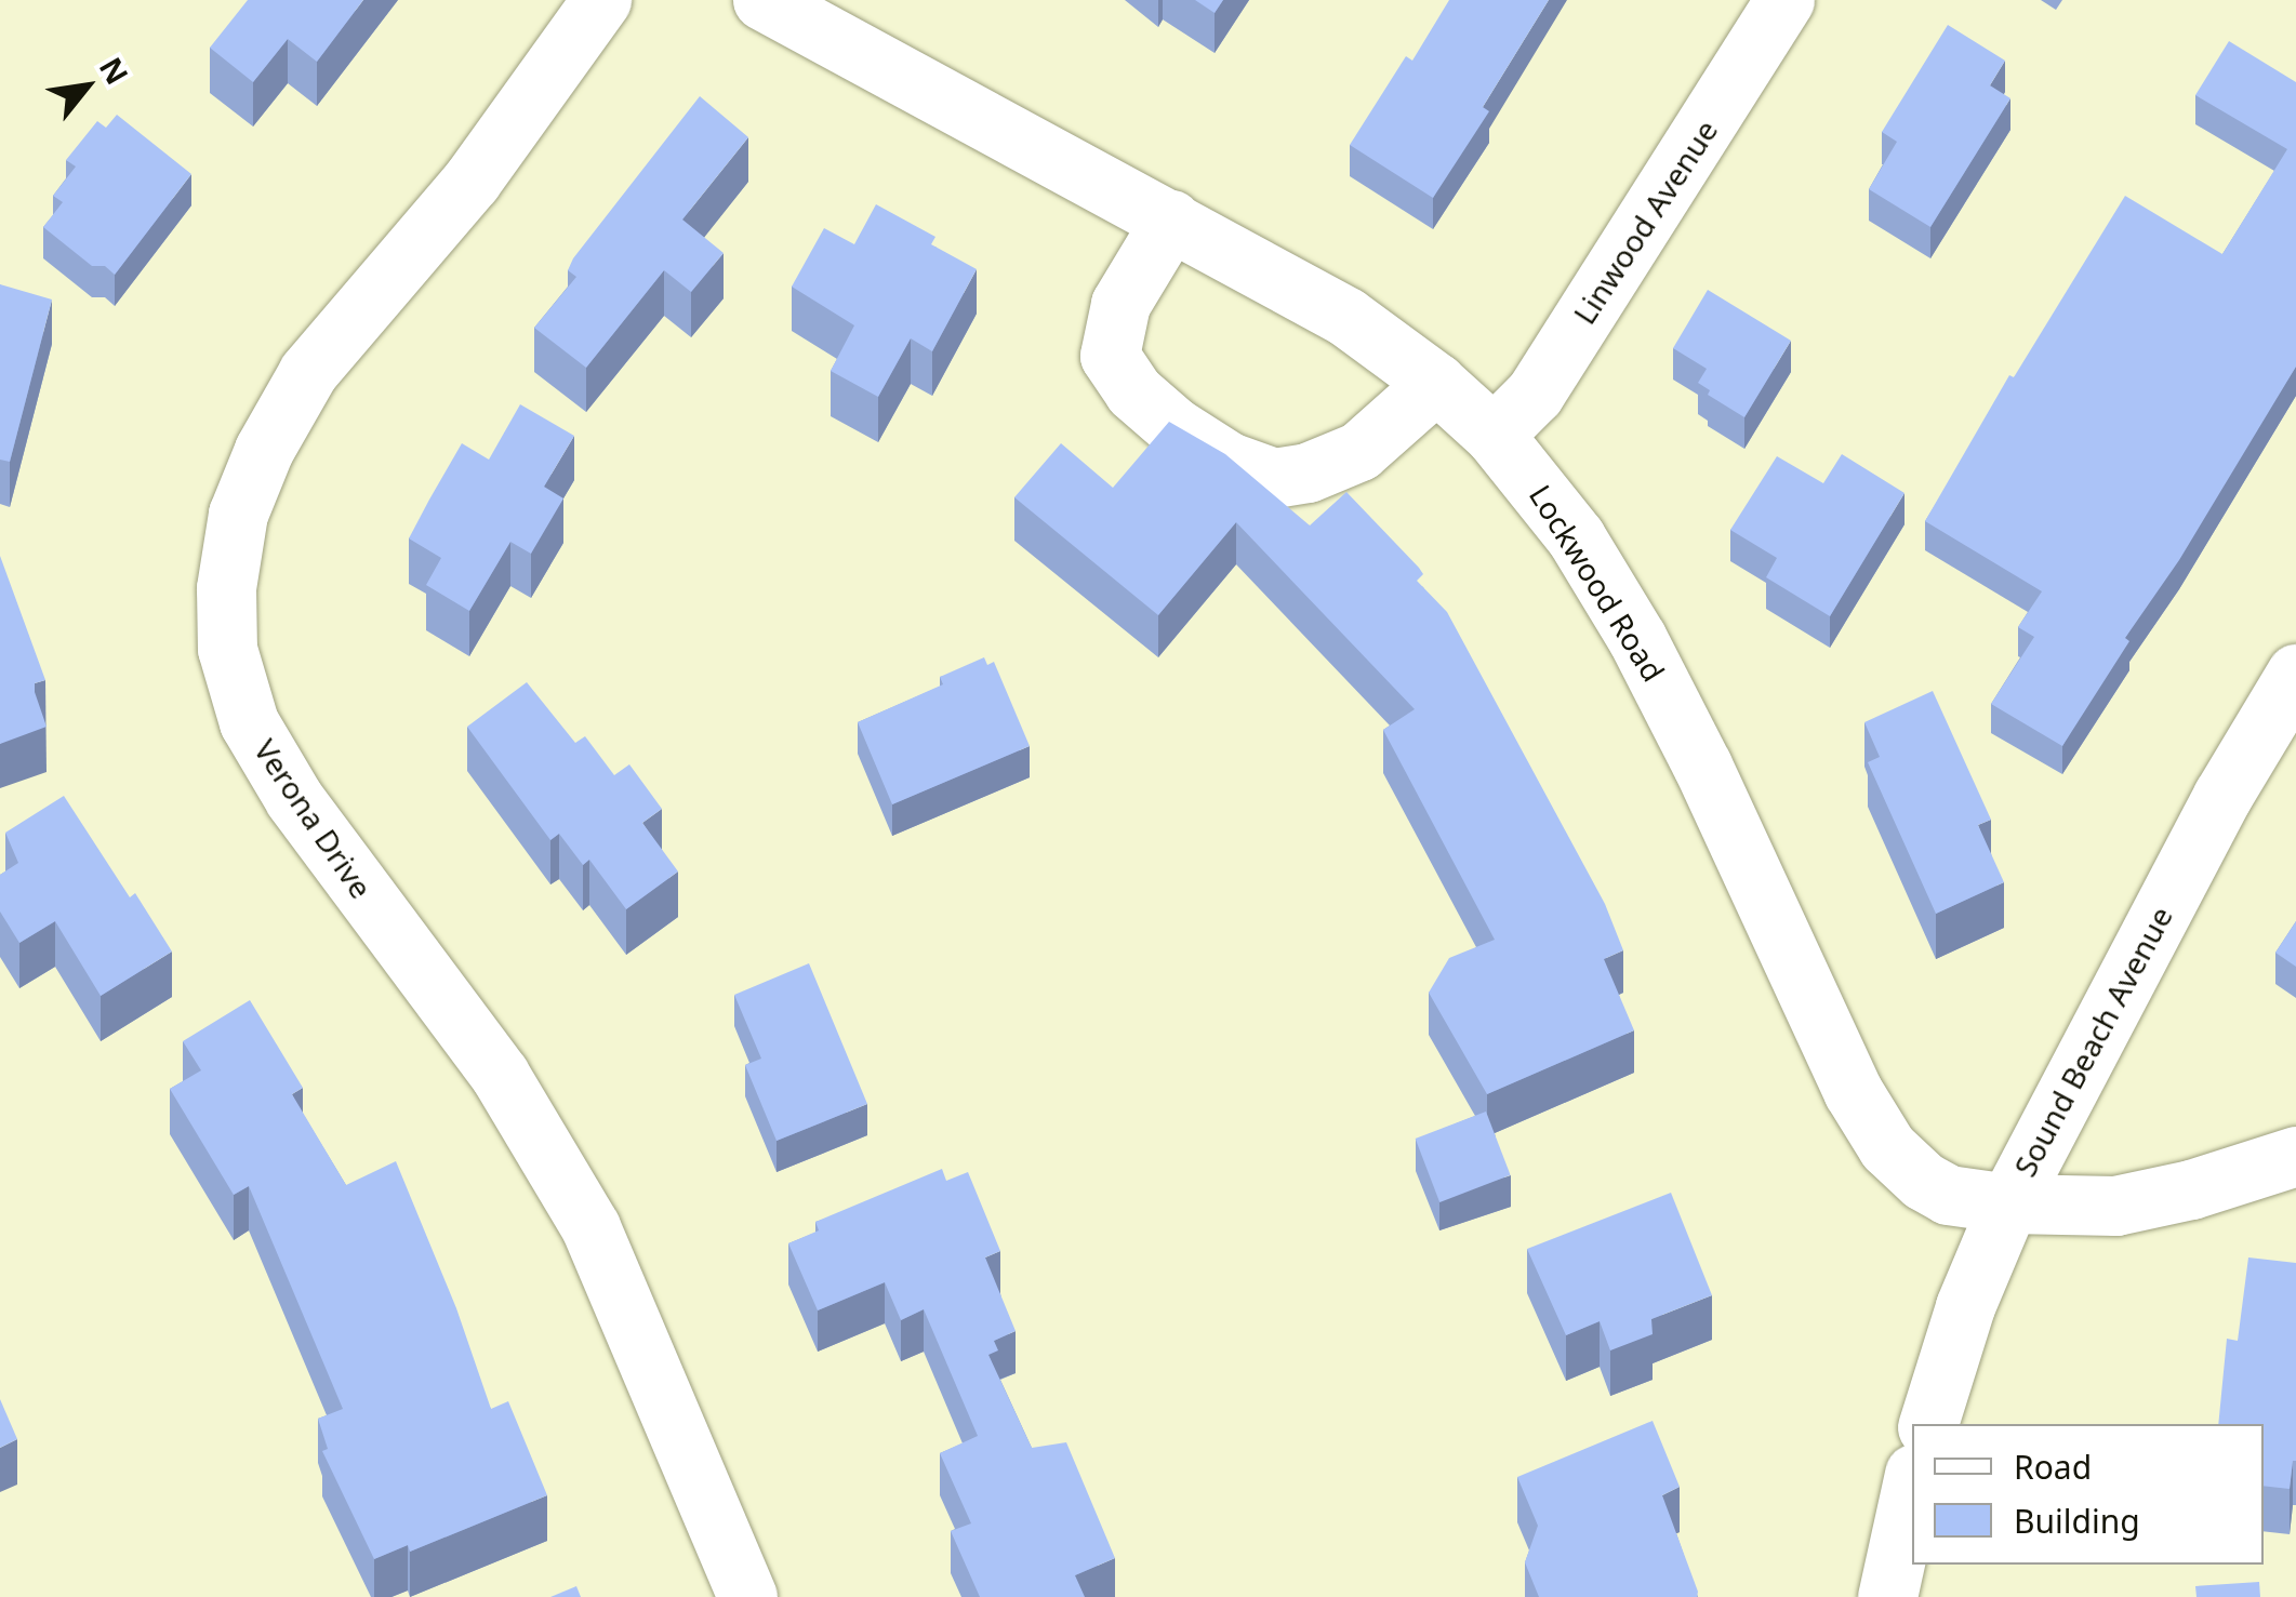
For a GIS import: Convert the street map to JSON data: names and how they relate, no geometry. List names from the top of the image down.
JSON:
{
  "streets": {
    "street": [
      "Linwood Avenue",
      "Lockwood Road",
      "Verona Drive",
      "Sound Beach Avenue"
    ]
  },
  "crossings": [
    ["Linwood Avenue", "Lockwood Road"],
    ["Lockwood Road", "Sound Beach Avenue"]
  ],
  "legend": ["Road", "Building"],
  "north": "top right"
}
